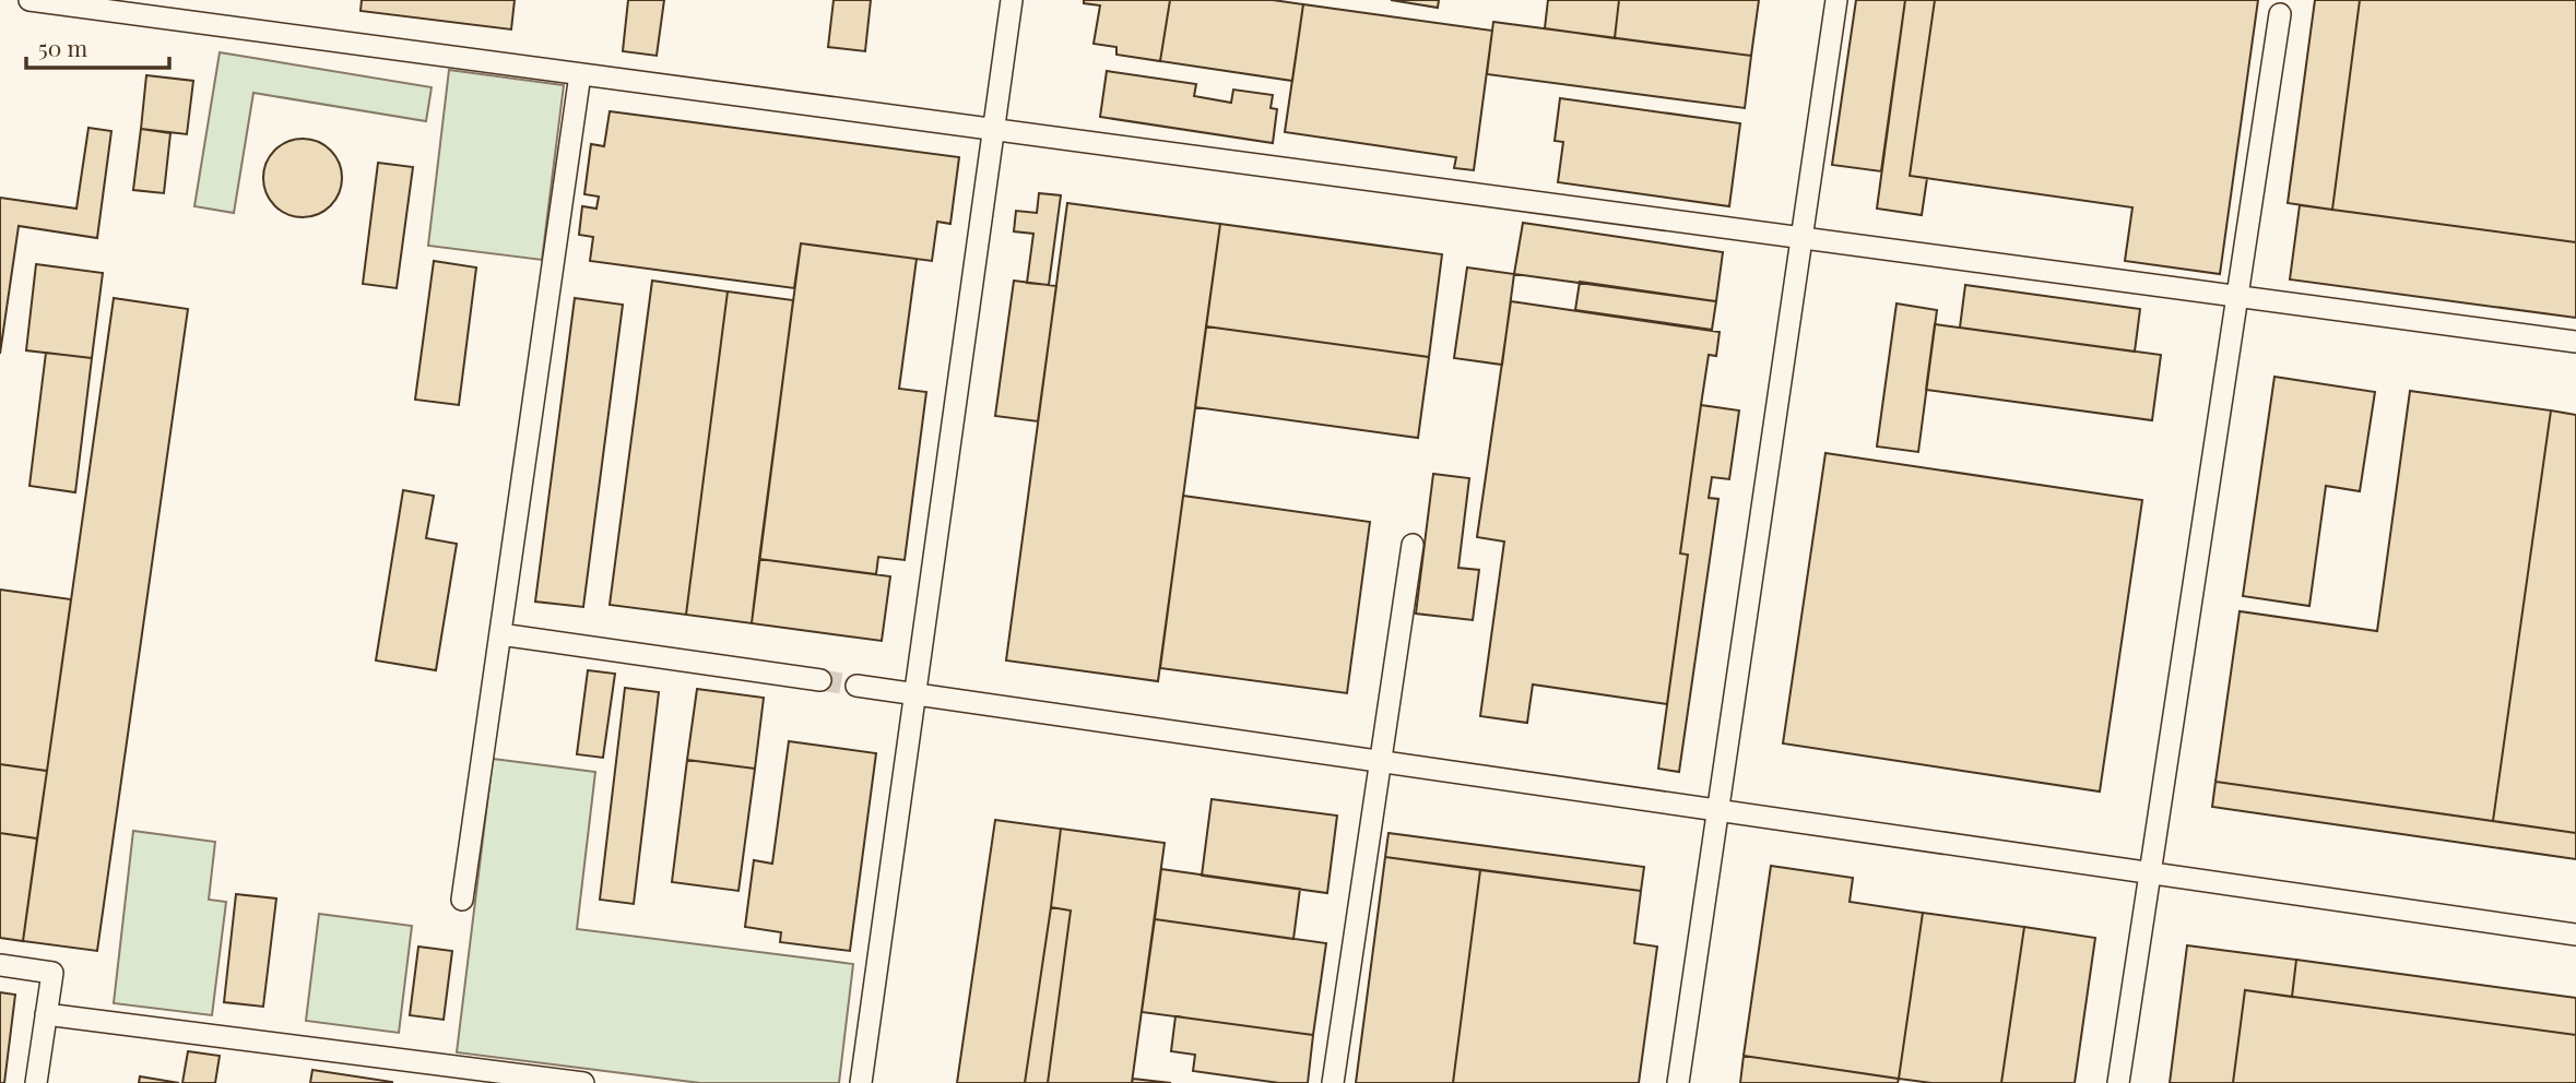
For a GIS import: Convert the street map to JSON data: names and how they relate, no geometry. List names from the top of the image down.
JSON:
{
  "scale_bar": "50 m"
}
